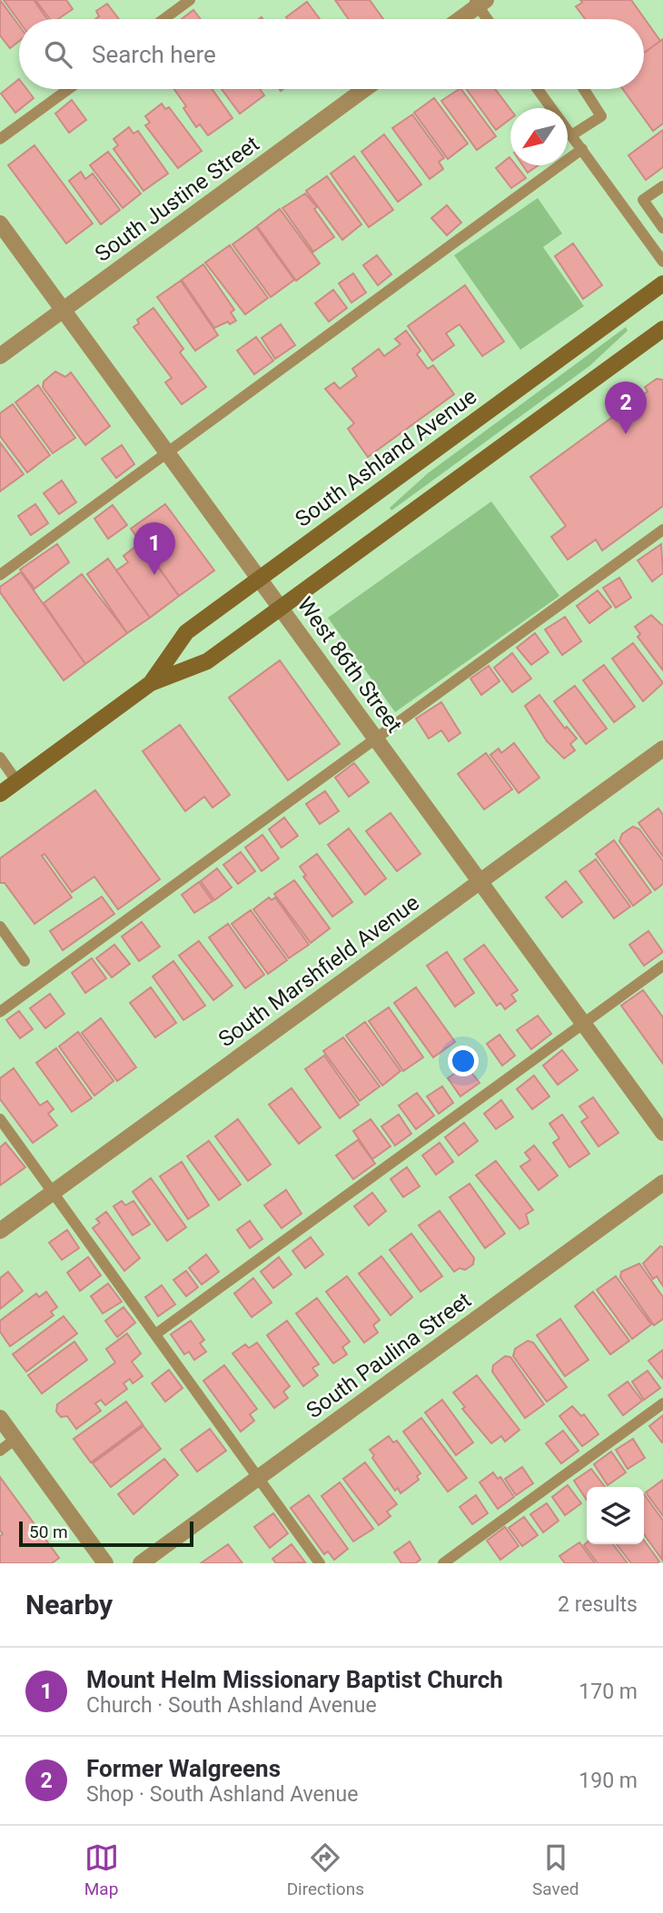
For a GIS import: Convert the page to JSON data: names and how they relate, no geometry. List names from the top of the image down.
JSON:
{
  "streets": {
    "main road": ["South Ashland Avenue"],
    "street": [
      "South Justine Street",
      "West 86th Street",
      "South Marshfield Avenue",
      "South Paulina Street"
    ]
  },
  "crossings": [
    ["South Justine Street", "West 86th Street"],
    ["South Ashland Avenue", "West 86th Street"],
    ["West 86th Street", "South Marshfield Avenue"]
  ],
  "scale_bar": "50 m",
  "north": "bottom left",
  "page": {
    "search": "Search here",
    "pins": ["2", "1"],
    "scale": "50 m",
    "heading": ["Nearby", "2 results"],
    "list": [
      {
        "mark": "1",
        "name": "Mount Helm Missionary Baptist Church",
        "note": "Church · South Ashland Avenue",
        "value": "170 m"
      },
      {
        "mark": "2",
        "name": "Former Walgreens",
        "note": "Shop · South Ashland Avenue",
        "value": "190 m"
      }
    ],
    "nav": ["Map", "Directions", "Saved"]
  }
}
